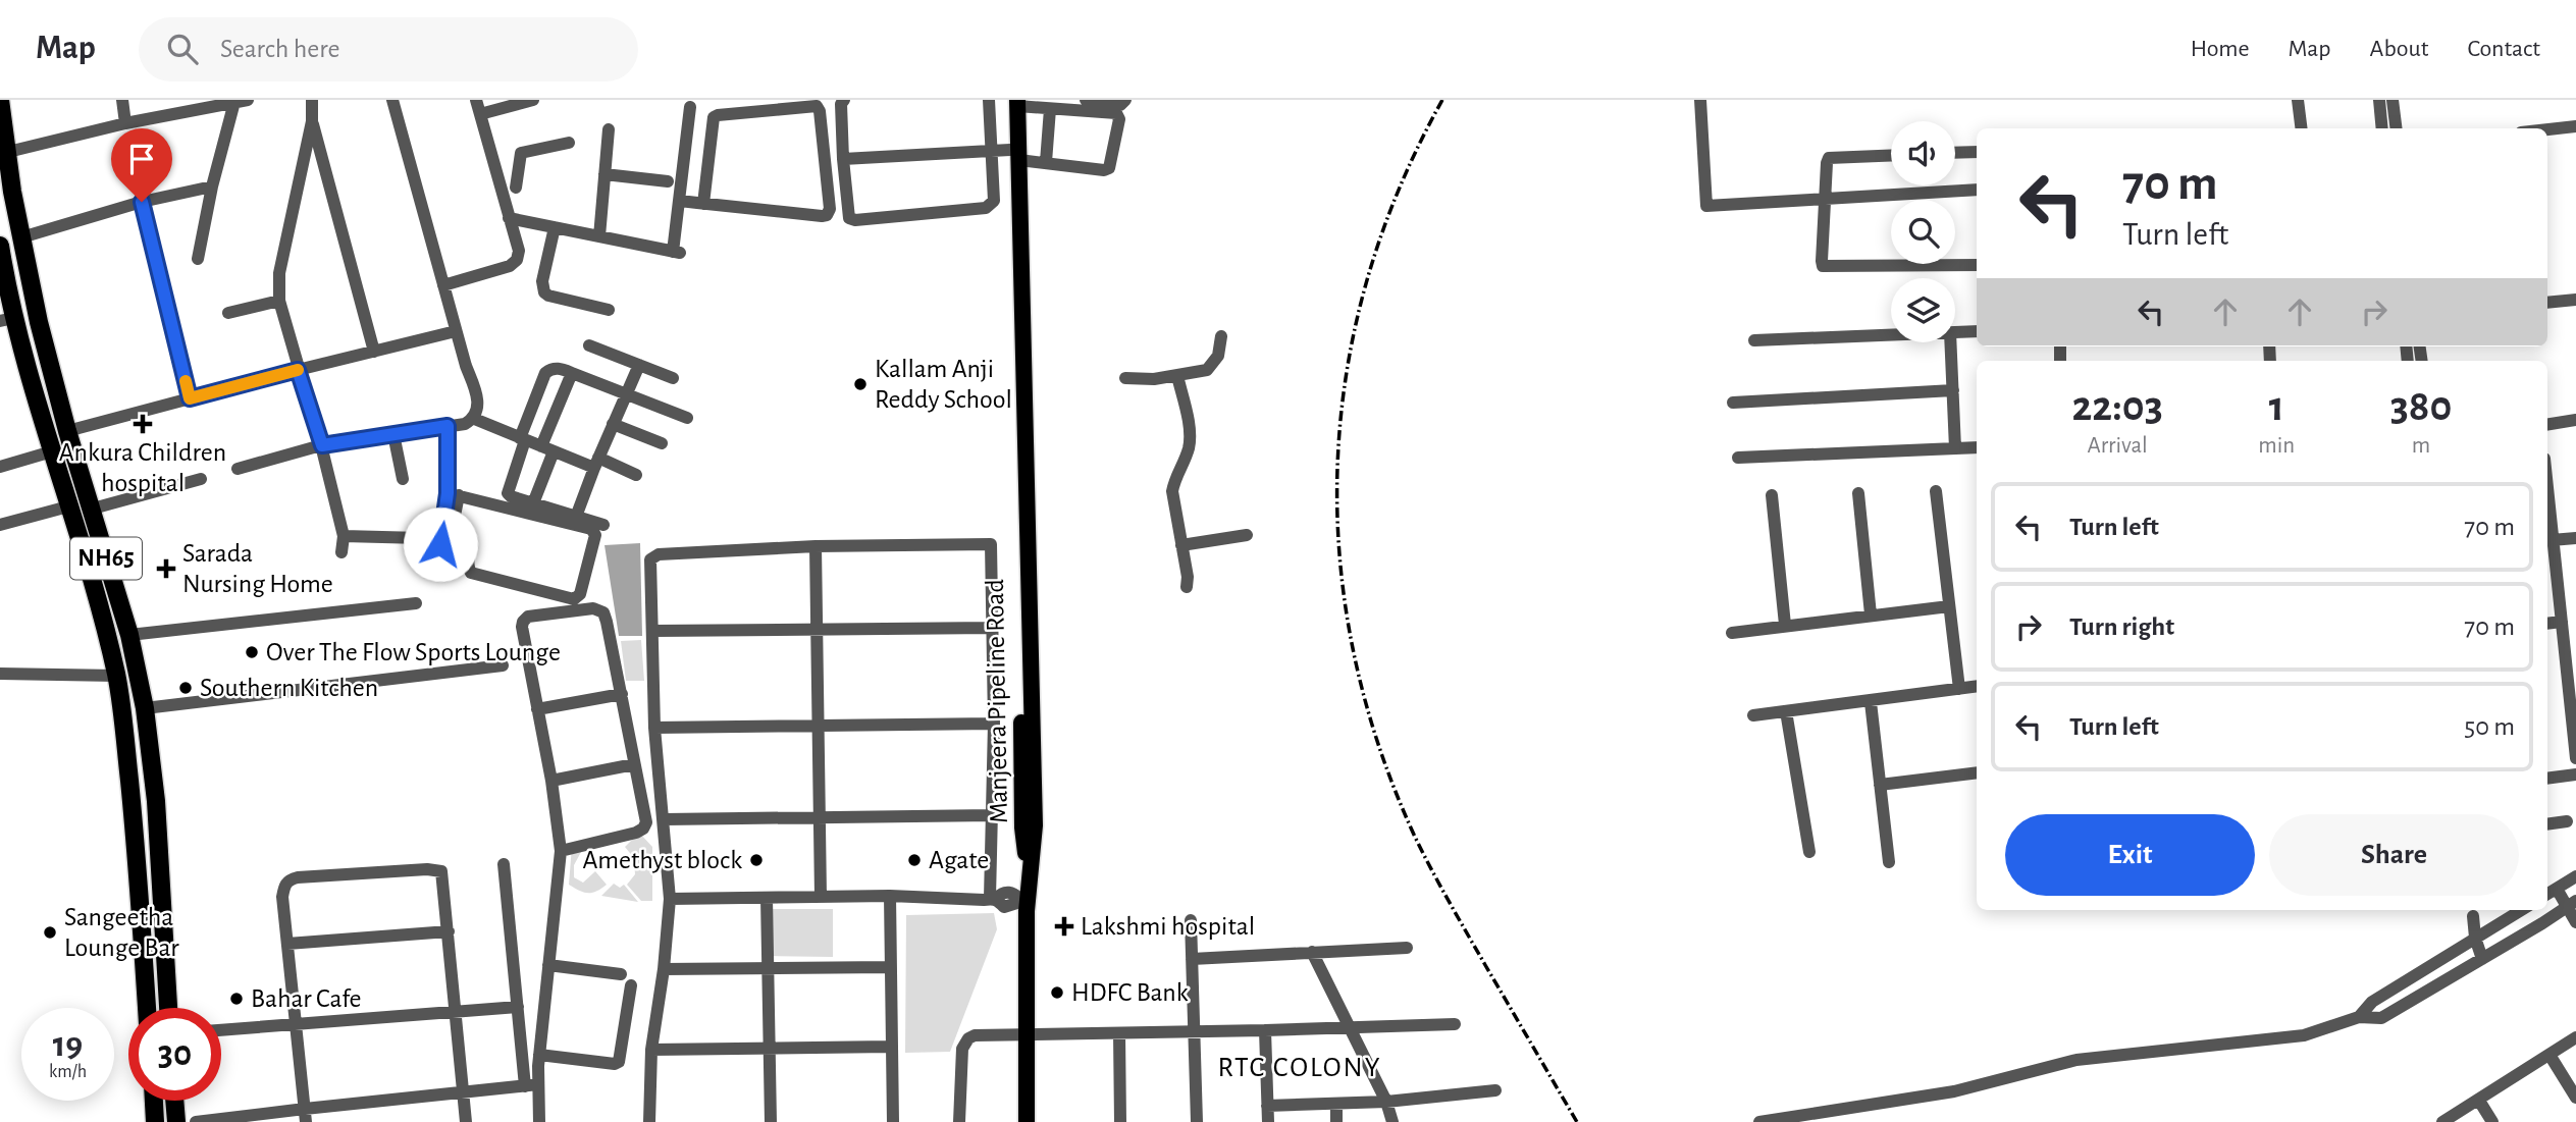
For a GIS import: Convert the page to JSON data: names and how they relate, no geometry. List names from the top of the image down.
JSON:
{
  "streets": {
    "highway": ["NH65"],
    "main road": ["Manjeera Pipeline Road"]
  },
  "districts": ["RTC COLONY"],
  "places": {
    "other": [
      "Kallam Anji Reddy School",
      "Over The Flow Sports Lounge",
      "Southern Kitchen",
      "Amethyst block",
      "Agate",
      "Sangeetha Lounge Bar",
      "HDFC Bank",
      "Bahar Cafe"
    ],
    "health": ["Ankura Children hospital", "Sarada Nursing Home", "Lakshmi hospital"]
  },
  "page": {
    "header": "Map",
    "search": "Search here",
    "nav": [
      "Home",
      "Map",
      "About",
      "Contact"
    ],
    "turn": ["70 m", "Turn left"],
    "eta": [
      "22:03",
      "Arrival",
      "1",
      "min",
      "380",
      "m"
    ],
    "list": [
      {
        "name": "Turn left",
        "value": "70 m"
      },
      {
        "name": "Turn right",
        "value": "70 m"
      },
      {
        "name": "Turn left",
        "value": "50 m"
      }
    ],
    "buttons": ["Exit", "Share"],
    "speed": "19 km/h",
    "limit": "30"
  }
}
